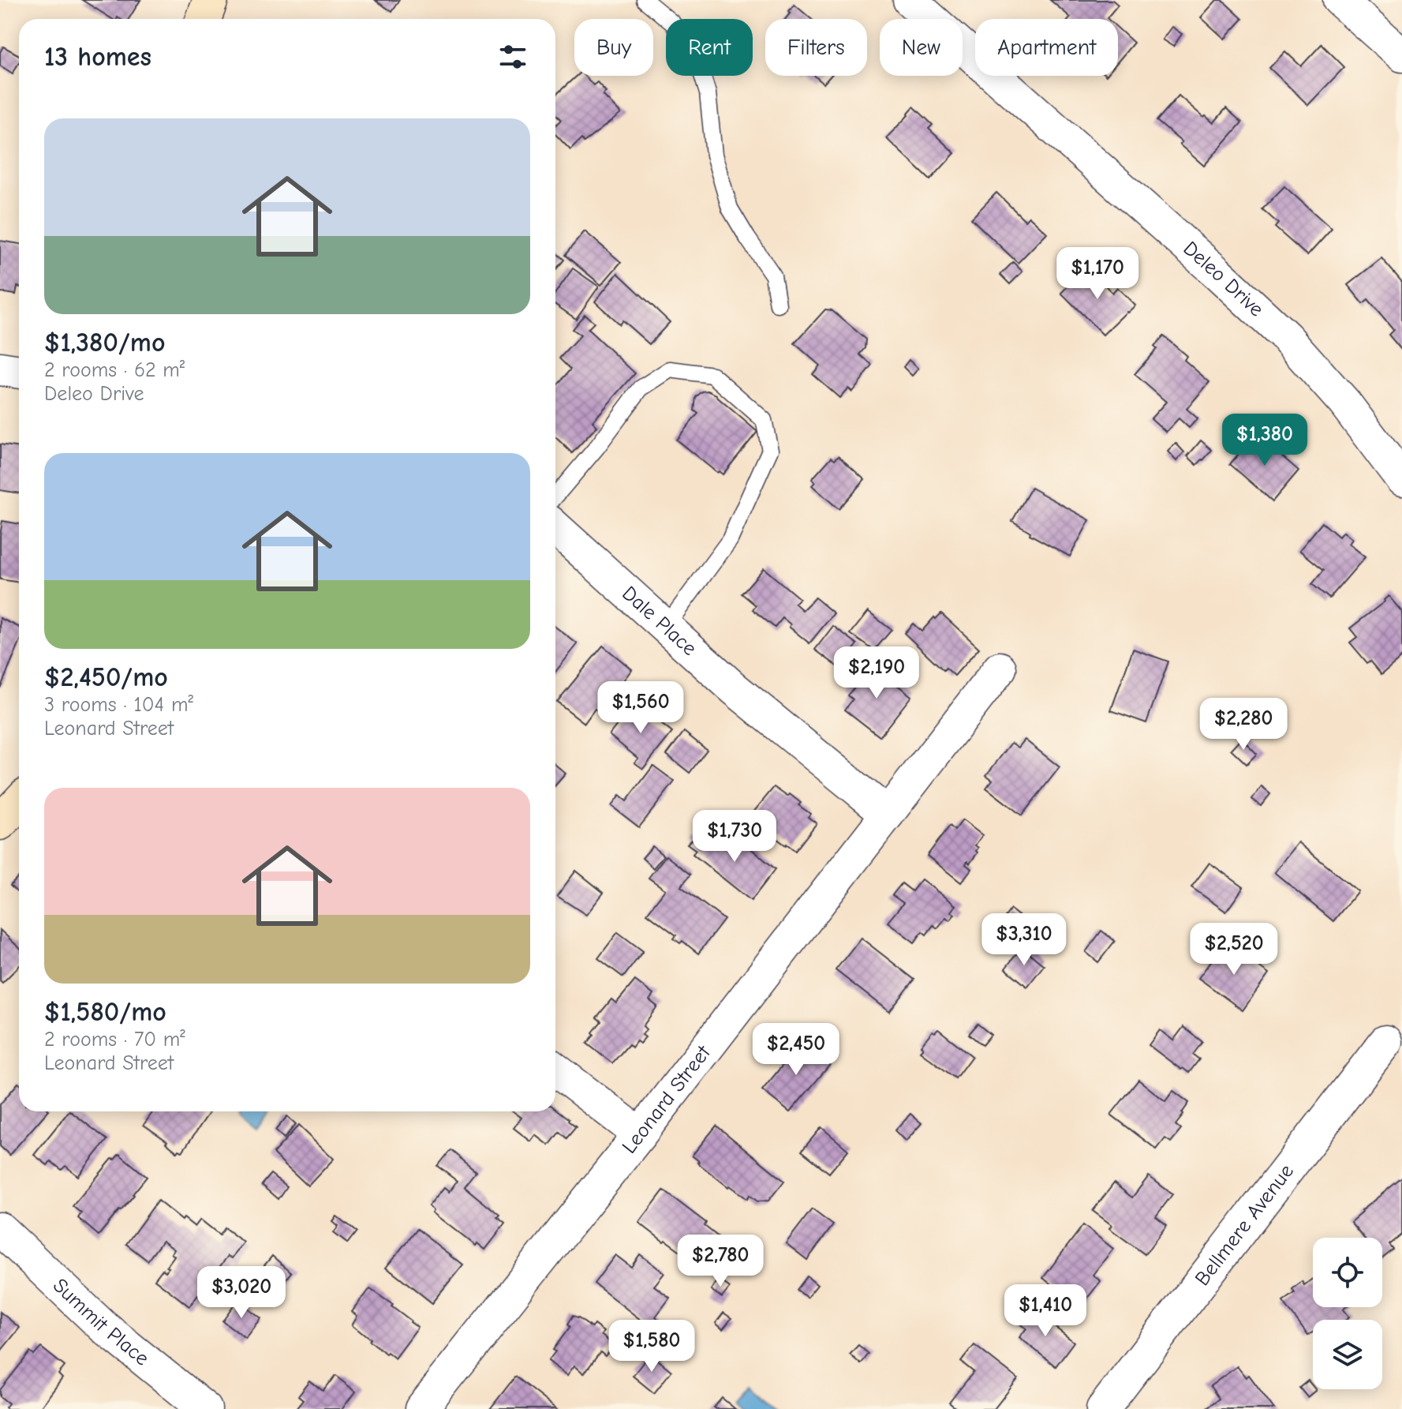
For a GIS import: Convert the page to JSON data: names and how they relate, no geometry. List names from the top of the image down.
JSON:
{
  "streets": {
    "street": [
      "Deleo Drive",
      "Dale Place",
      "Leonard Street",
      "Bellmere Avenue",
      "Summit Place"
    ]
  },
  "crossings": [
    ["Dale Place", "Leonard Street"]
  ],
  "page": {
    "chip": [
      "Buy",
      "Rent",
      "Filters",
      "New",
      "Apartment"
    ],
    "heading": "13 homes",
    "list": [
      {
        "name": "$1,380/mo",
        "note": "2 rooms · 62 m² · Deleo Drive"
      },
      {
        "name": "$2,450/mo",
        "note": "3 rooms · 104 m² · Leonard Street"
      },
      {
        "name": "$1,580/mo",
        "note": "2 rooms · 70 m² · Leonard Street"
      }
    ],
    "price": [
      "$1,170",
      "$1,380",
      "$2,190",
      "$1,560",
      "$2,280",
      "$1,730",
      "$3,310",
      "$2,520",
      "$2,450",
      "$2,780",
      "$3,020",
      "$1,410",
      "$1,580"
    ]
  }
}
